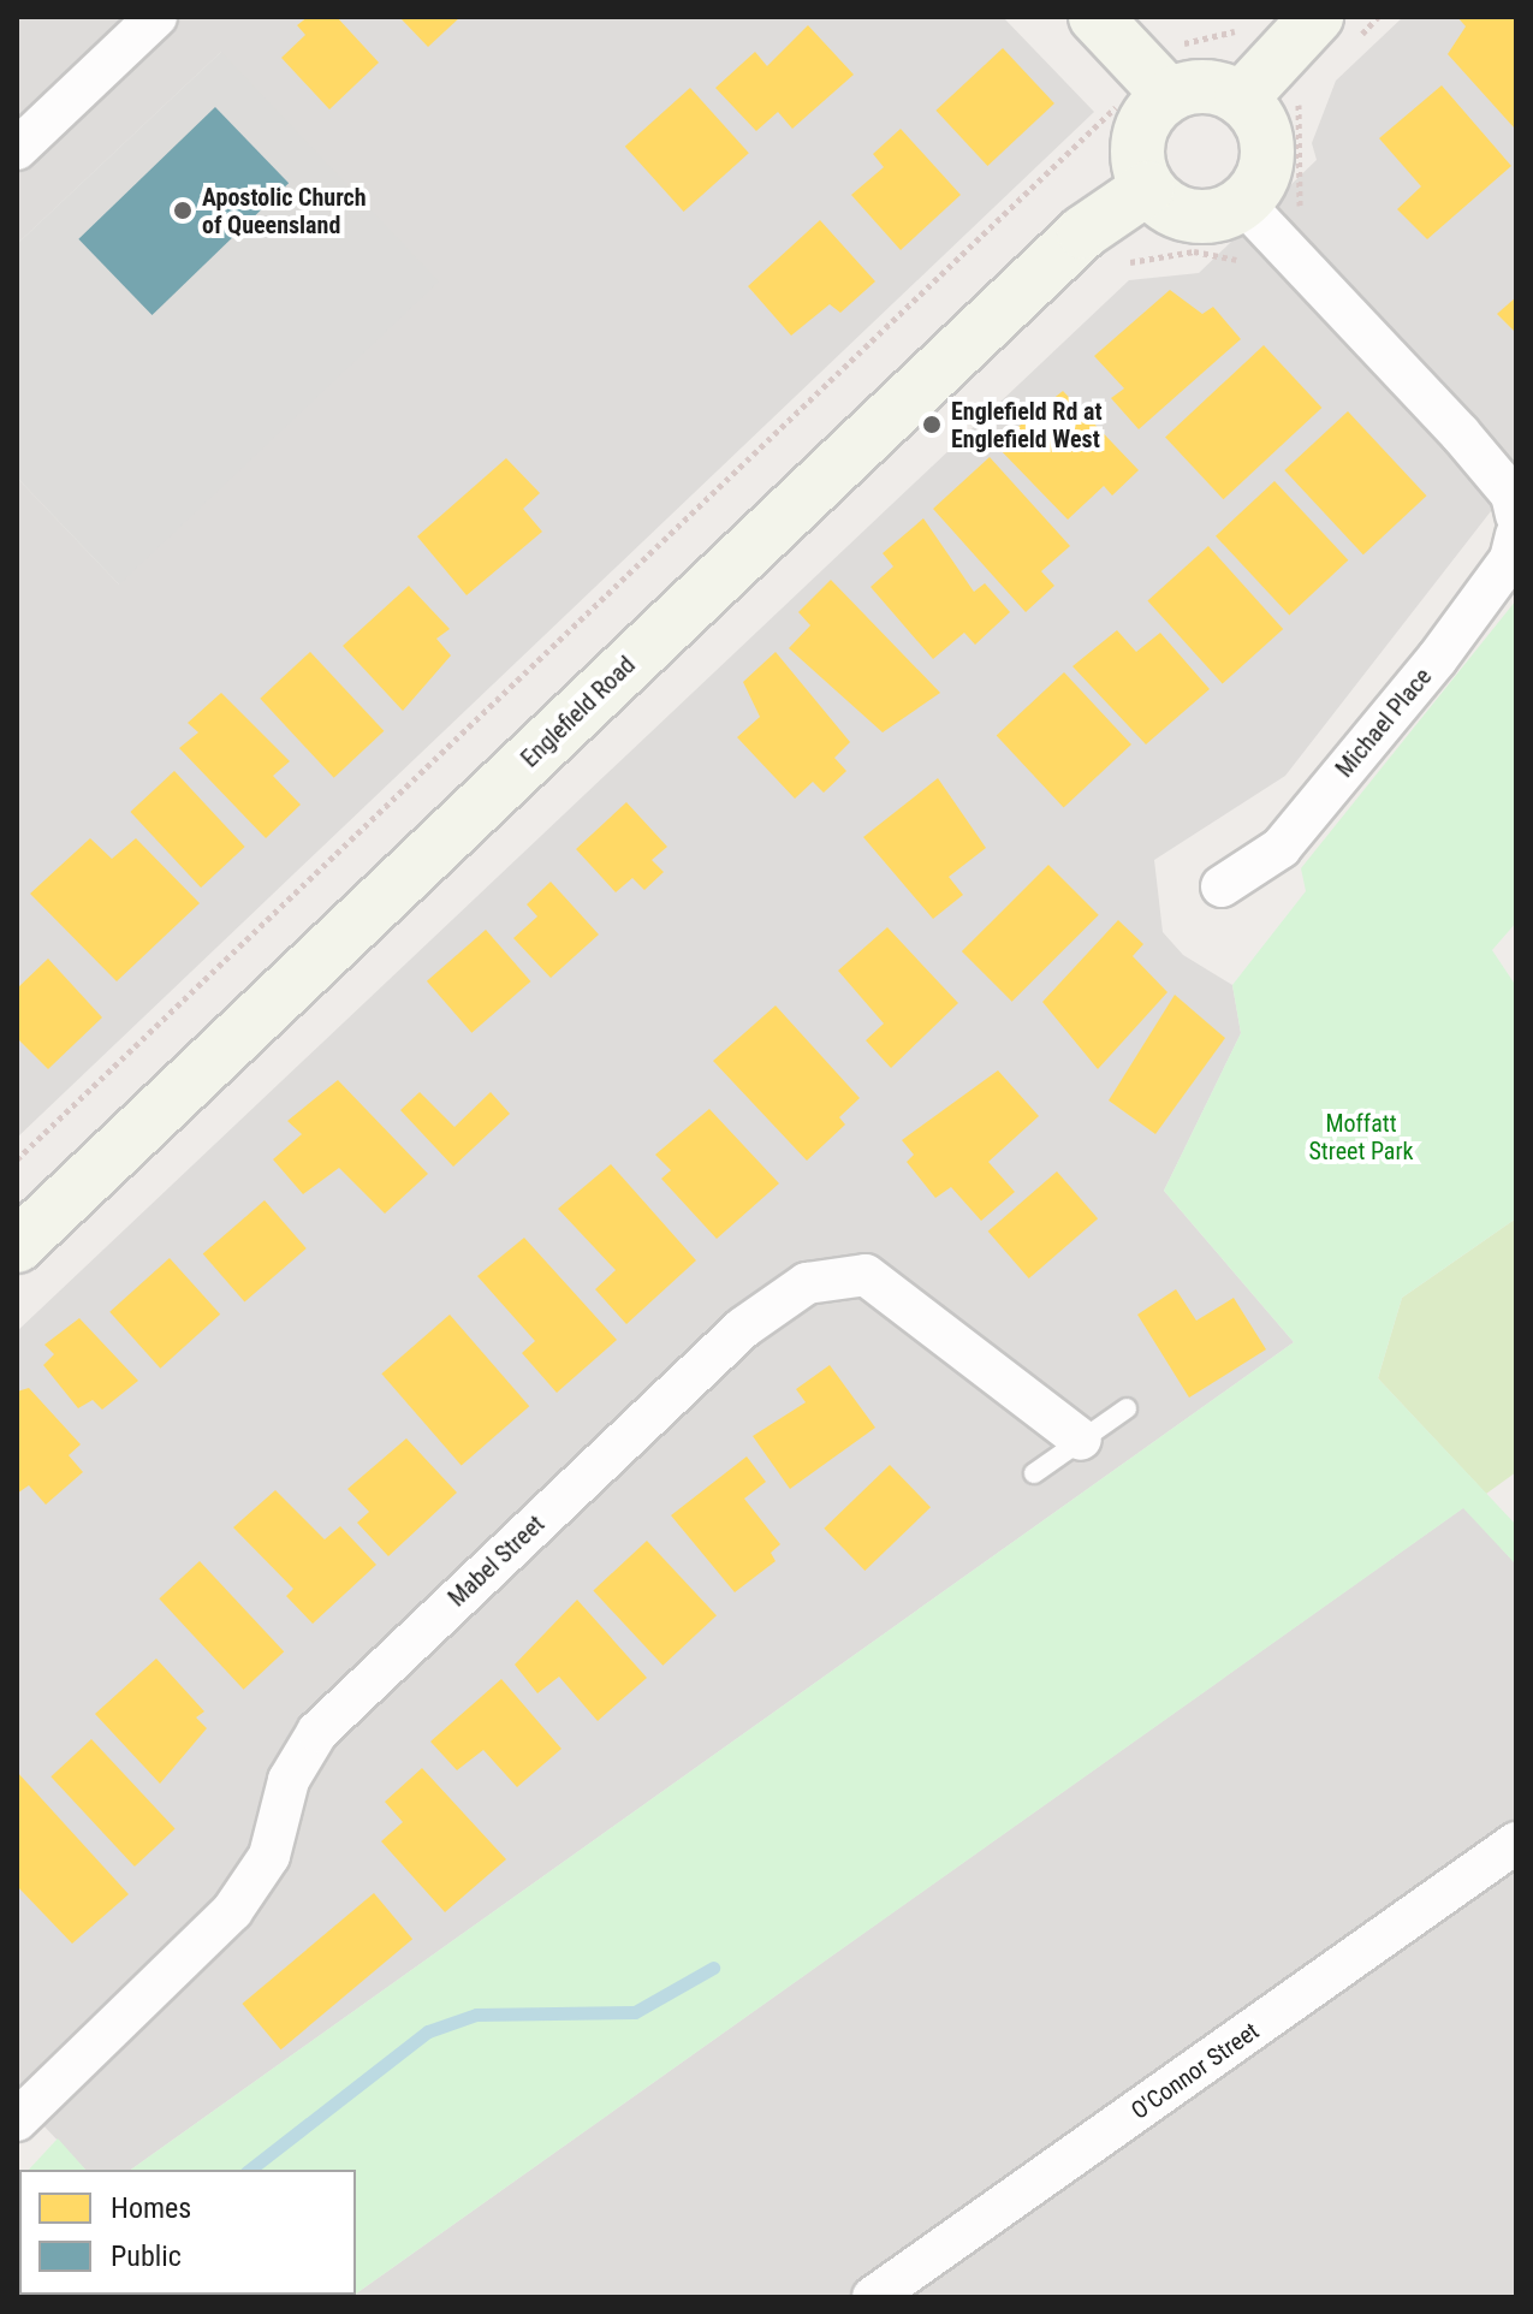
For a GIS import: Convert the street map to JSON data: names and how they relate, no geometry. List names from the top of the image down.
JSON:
{
  "streets": {
    "main road": ["Englefield Road"],
    "street": ["Michael Place", "Mabel Street", "O'Connor Street"]
  },
  "parks": ["Moffatt Street Park"],
  "places": ["Apostolic Church of Queensland", "Englefield Rd at Englefield West"],
  "legend": ["Homes", "Public"]
}
